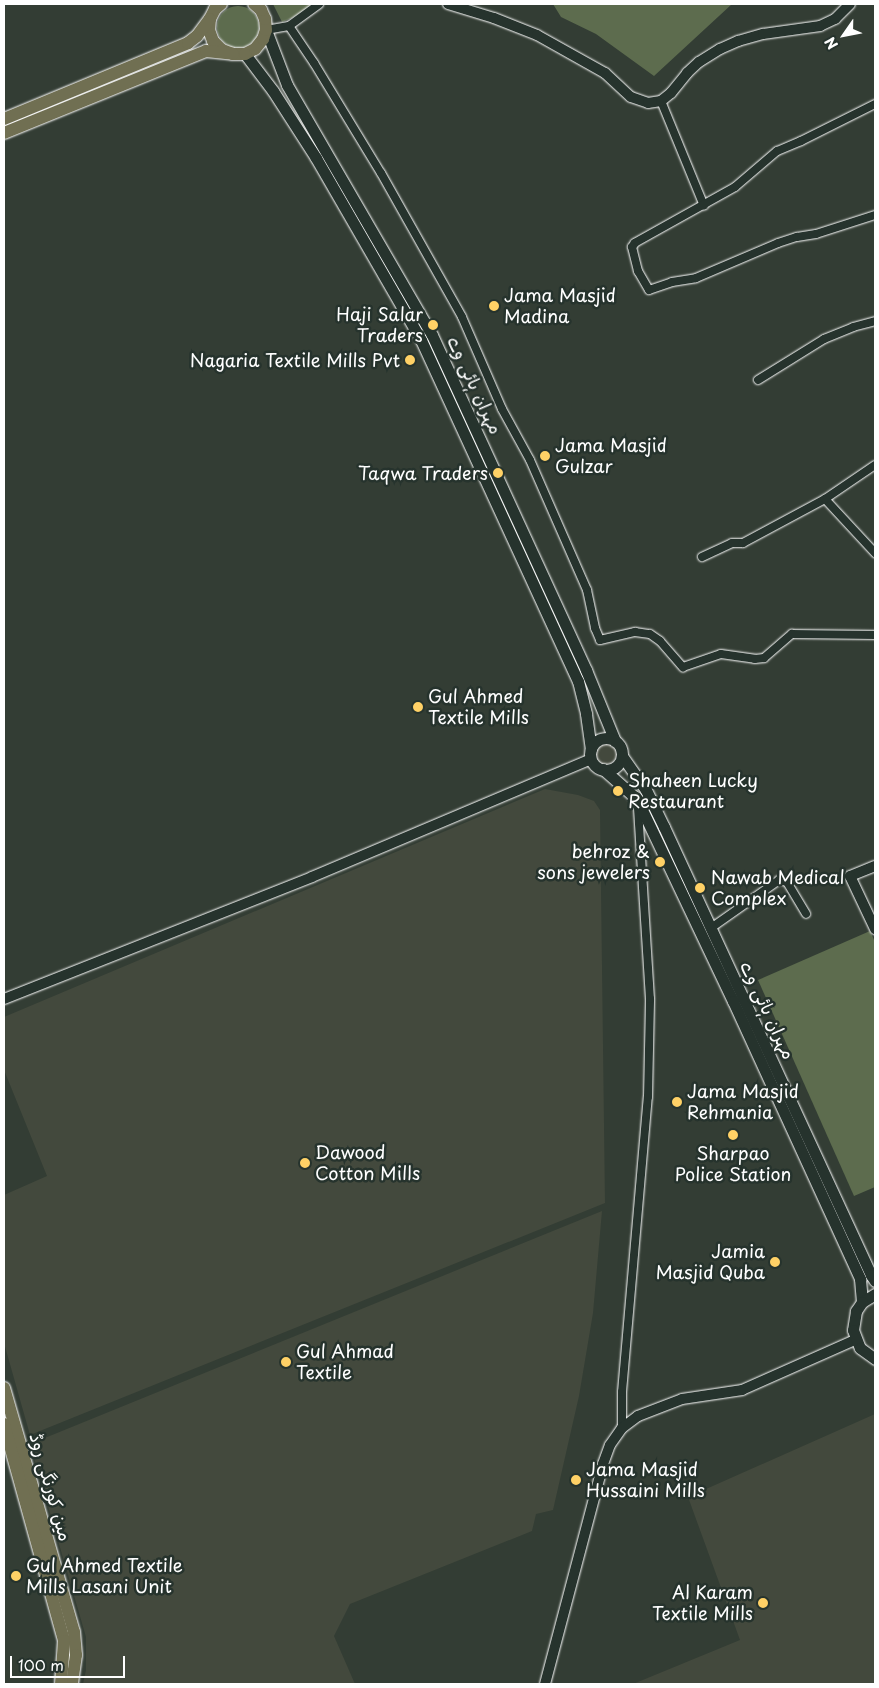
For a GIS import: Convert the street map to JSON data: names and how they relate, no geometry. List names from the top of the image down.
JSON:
{
  "streets": {
    "main road": ["مہران ہائی وے", "مین کورنگی روڈ"]
  },
  "places": [
    "Jama Masjid Madina",
    "Haji Salar Traders",
    "Nagaria Textile Mills Pvt",
    "Jama Masjid Gulzar",
    "Taqwa Traders",
    "Gul Ahmed Textile Mills",
    "Shaheen Lucky Restaurant",
    "behroz & sons jewelers",
    "Nawab Medical Complex",
    "Jama Masjid Rehmania",
    "Sharpao Police Station",
    "Dawood Cotton Mills",
    "Jamia Masjid Quba",
    "Gul Ahmad Textile",
    "Jama Masjid Hussaini Mills",
    "Gul Ahmed Textile Mills Lasani Unit",
    "Al Karam Textile Mills"
  ],
  "scale_bar": "100 m",
  "north": "bottom left"
}
